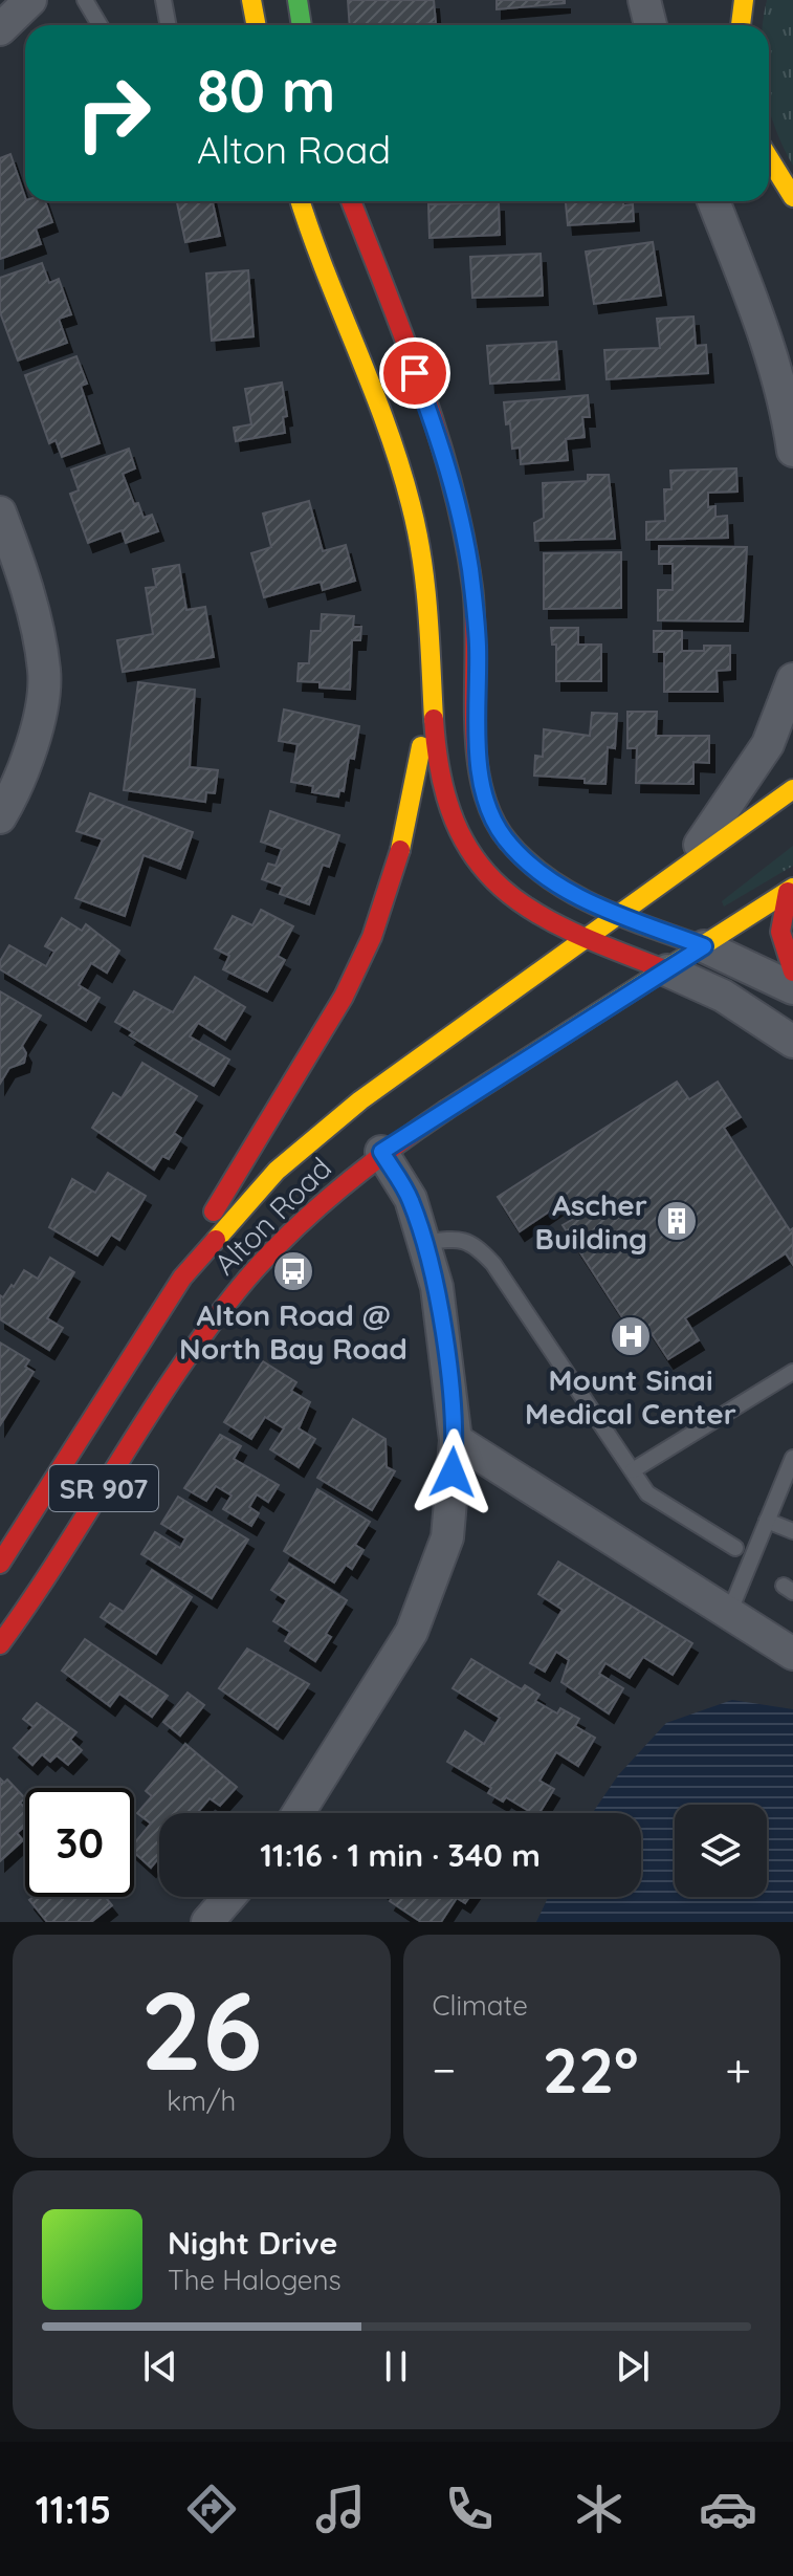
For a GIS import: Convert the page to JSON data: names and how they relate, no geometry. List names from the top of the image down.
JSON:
{
  "streets": {
    "main road": ["Alton Road", "SR 907"]
  },
  "crossings": [
    ["Alton Road", "SR 907"]
  ],
  "places": {
    "building": ["Ascher Building"],
    "bus stop": ["Alton Road @ North Bay Road"],
    "hospital": ["Mount Sinai Medical Center"]
  },
  "page": {
    "turn": ["80 m", "Alton Road"],
    "limit": "30",
    "trip": "11:16 · 1 min · 340 m",
    "tile": [
      ["26", "km/h"],
      "Climate"
    ],
    "heat": ["−", "22°", "+"],
    "song": ["Night Drive", "The Halogens"],
    "tabs": "11:15"
  }
}
